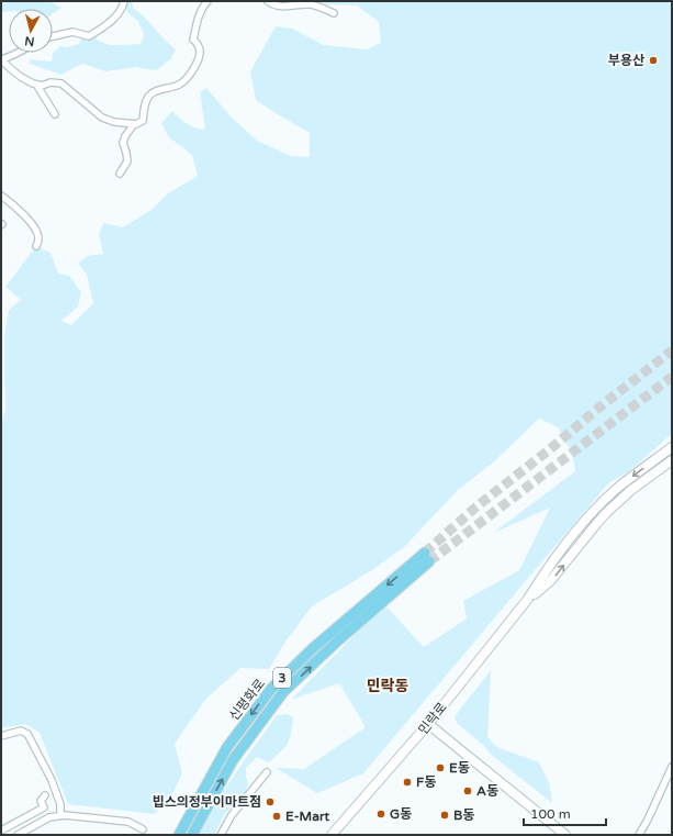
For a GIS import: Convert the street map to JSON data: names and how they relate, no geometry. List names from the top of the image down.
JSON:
{
  "streets": {
    "highway": ["3", "신평화로"],
    "main road": ["민락로"]
  },
  "districts": ["민락동"],
  "places": [
    "부용산",
    "E동",
    "F동",
    "A동",
    "빕스의정부이마트점",
    "G동",
    "B동",
    "E-Mart"
  ],
  "scale_bar": "100 m",
  "north": "bottom"
}
